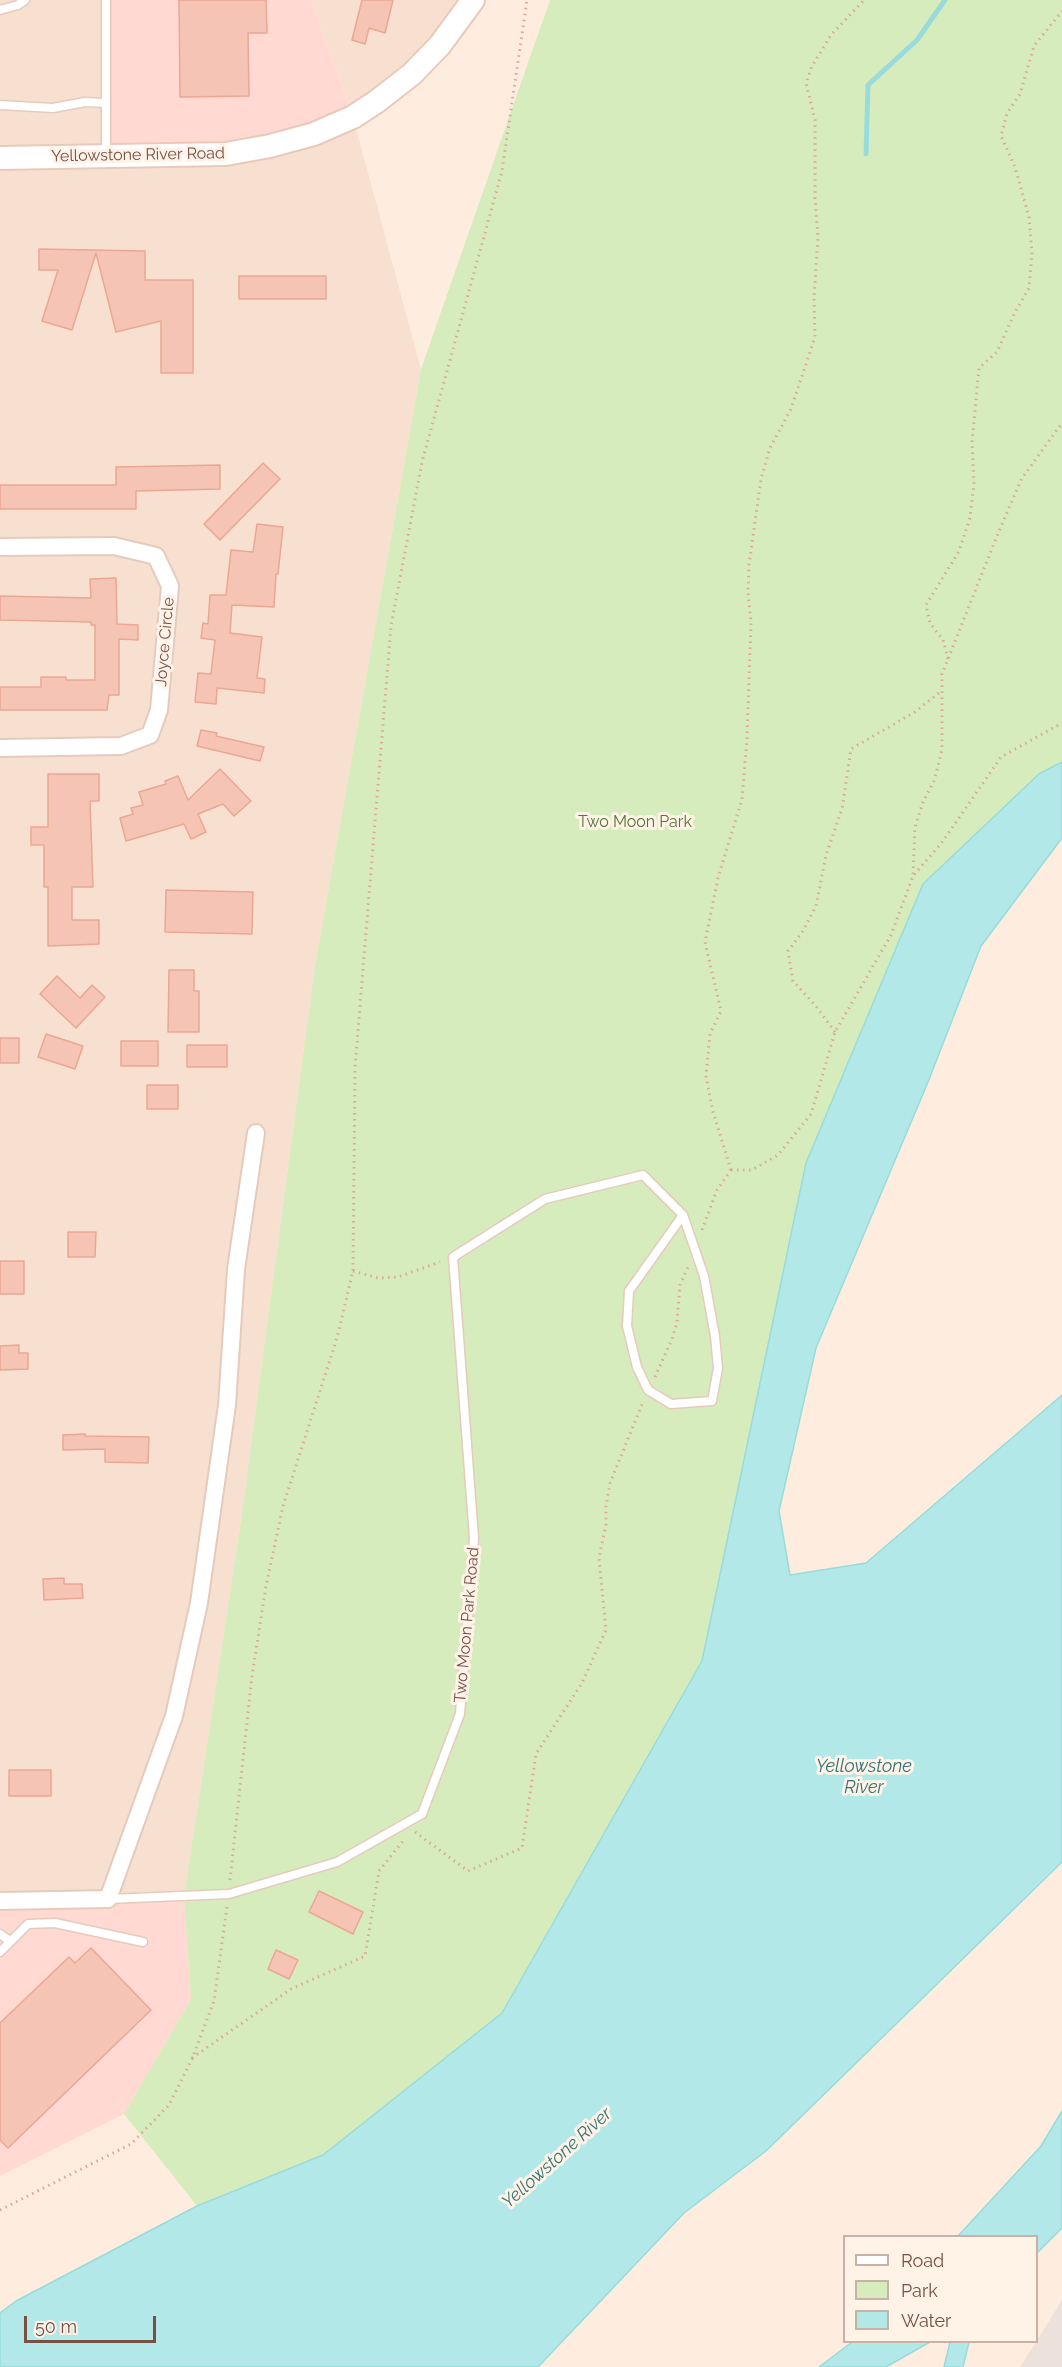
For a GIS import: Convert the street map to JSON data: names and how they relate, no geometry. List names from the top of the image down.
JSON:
{
  "streets": {
    "street": ["Yellowstone River Road", "Joyce Circle", "Two Moon Park Road"]
  },
  "water": ["Yellowstone River"],
  "parks": ["Two Moon Park"],
  "legend": ["Road", "Park", "Water"],
  "scale_bar": "50 m"
}
